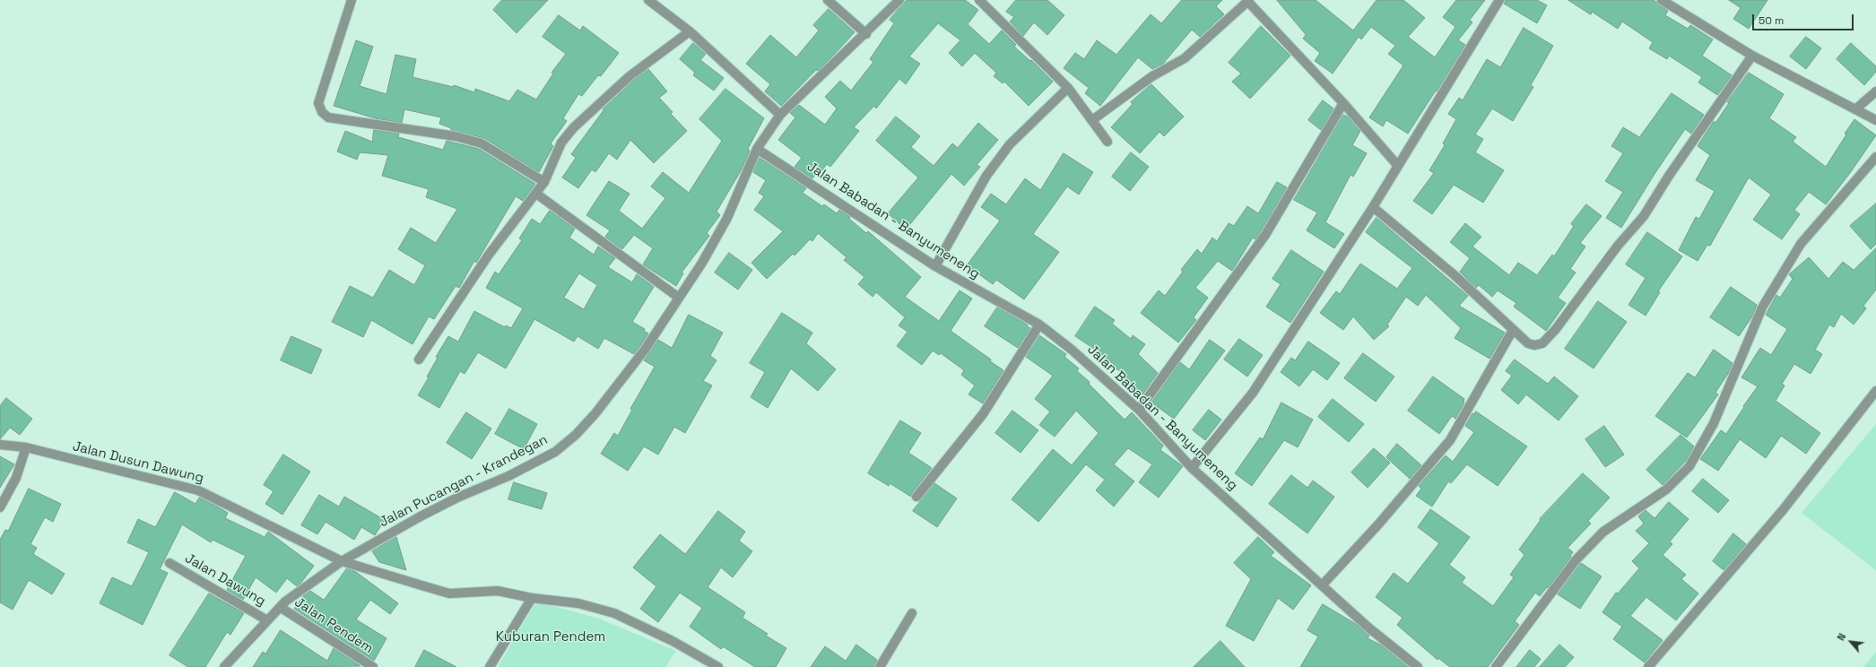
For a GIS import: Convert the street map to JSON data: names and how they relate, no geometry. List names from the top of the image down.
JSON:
{
  "streets": {
    "street": [
      "Jalan Babadan - Banyumeneng",
      "Jalan Dusun Dawung",
      "Jalan Pucangan - Krandegan",
      "Jalan Dawung",
      "Jalan Pendem"
    ]
  },
  "crossings": [
    ["Jalan Babadan - Banyumeneng", "Jalan Pucangan - Krandegan"],
    ["Jalan Dusun Dawung", "Jalan Pucangan - Krandegan"],
    ["Jalan Pucangan - Krandegan", "Jalan Dawung"],
    ["Jalan Pucangan - Krandegan", "Jalan Pendem"]
  ],
  "parks": ["Kuburan Pendem"],
  "scale_bar": "50 m",
  "north": "top left"
}
